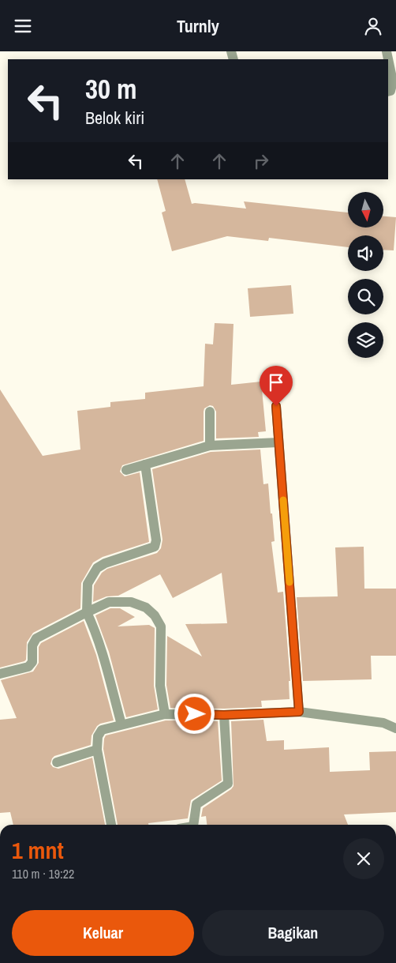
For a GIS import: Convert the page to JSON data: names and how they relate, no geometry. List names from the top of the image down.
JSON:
{
  "north": "bottom",
  "page": {
    "header": "Turnly",
    "turn": ["30 m", "Belok kiri"],
    "heading": ["1 mnt", "110 m · 19:22"],
    "buttons": ["Keluar", "Bagikan"]
  }
}
